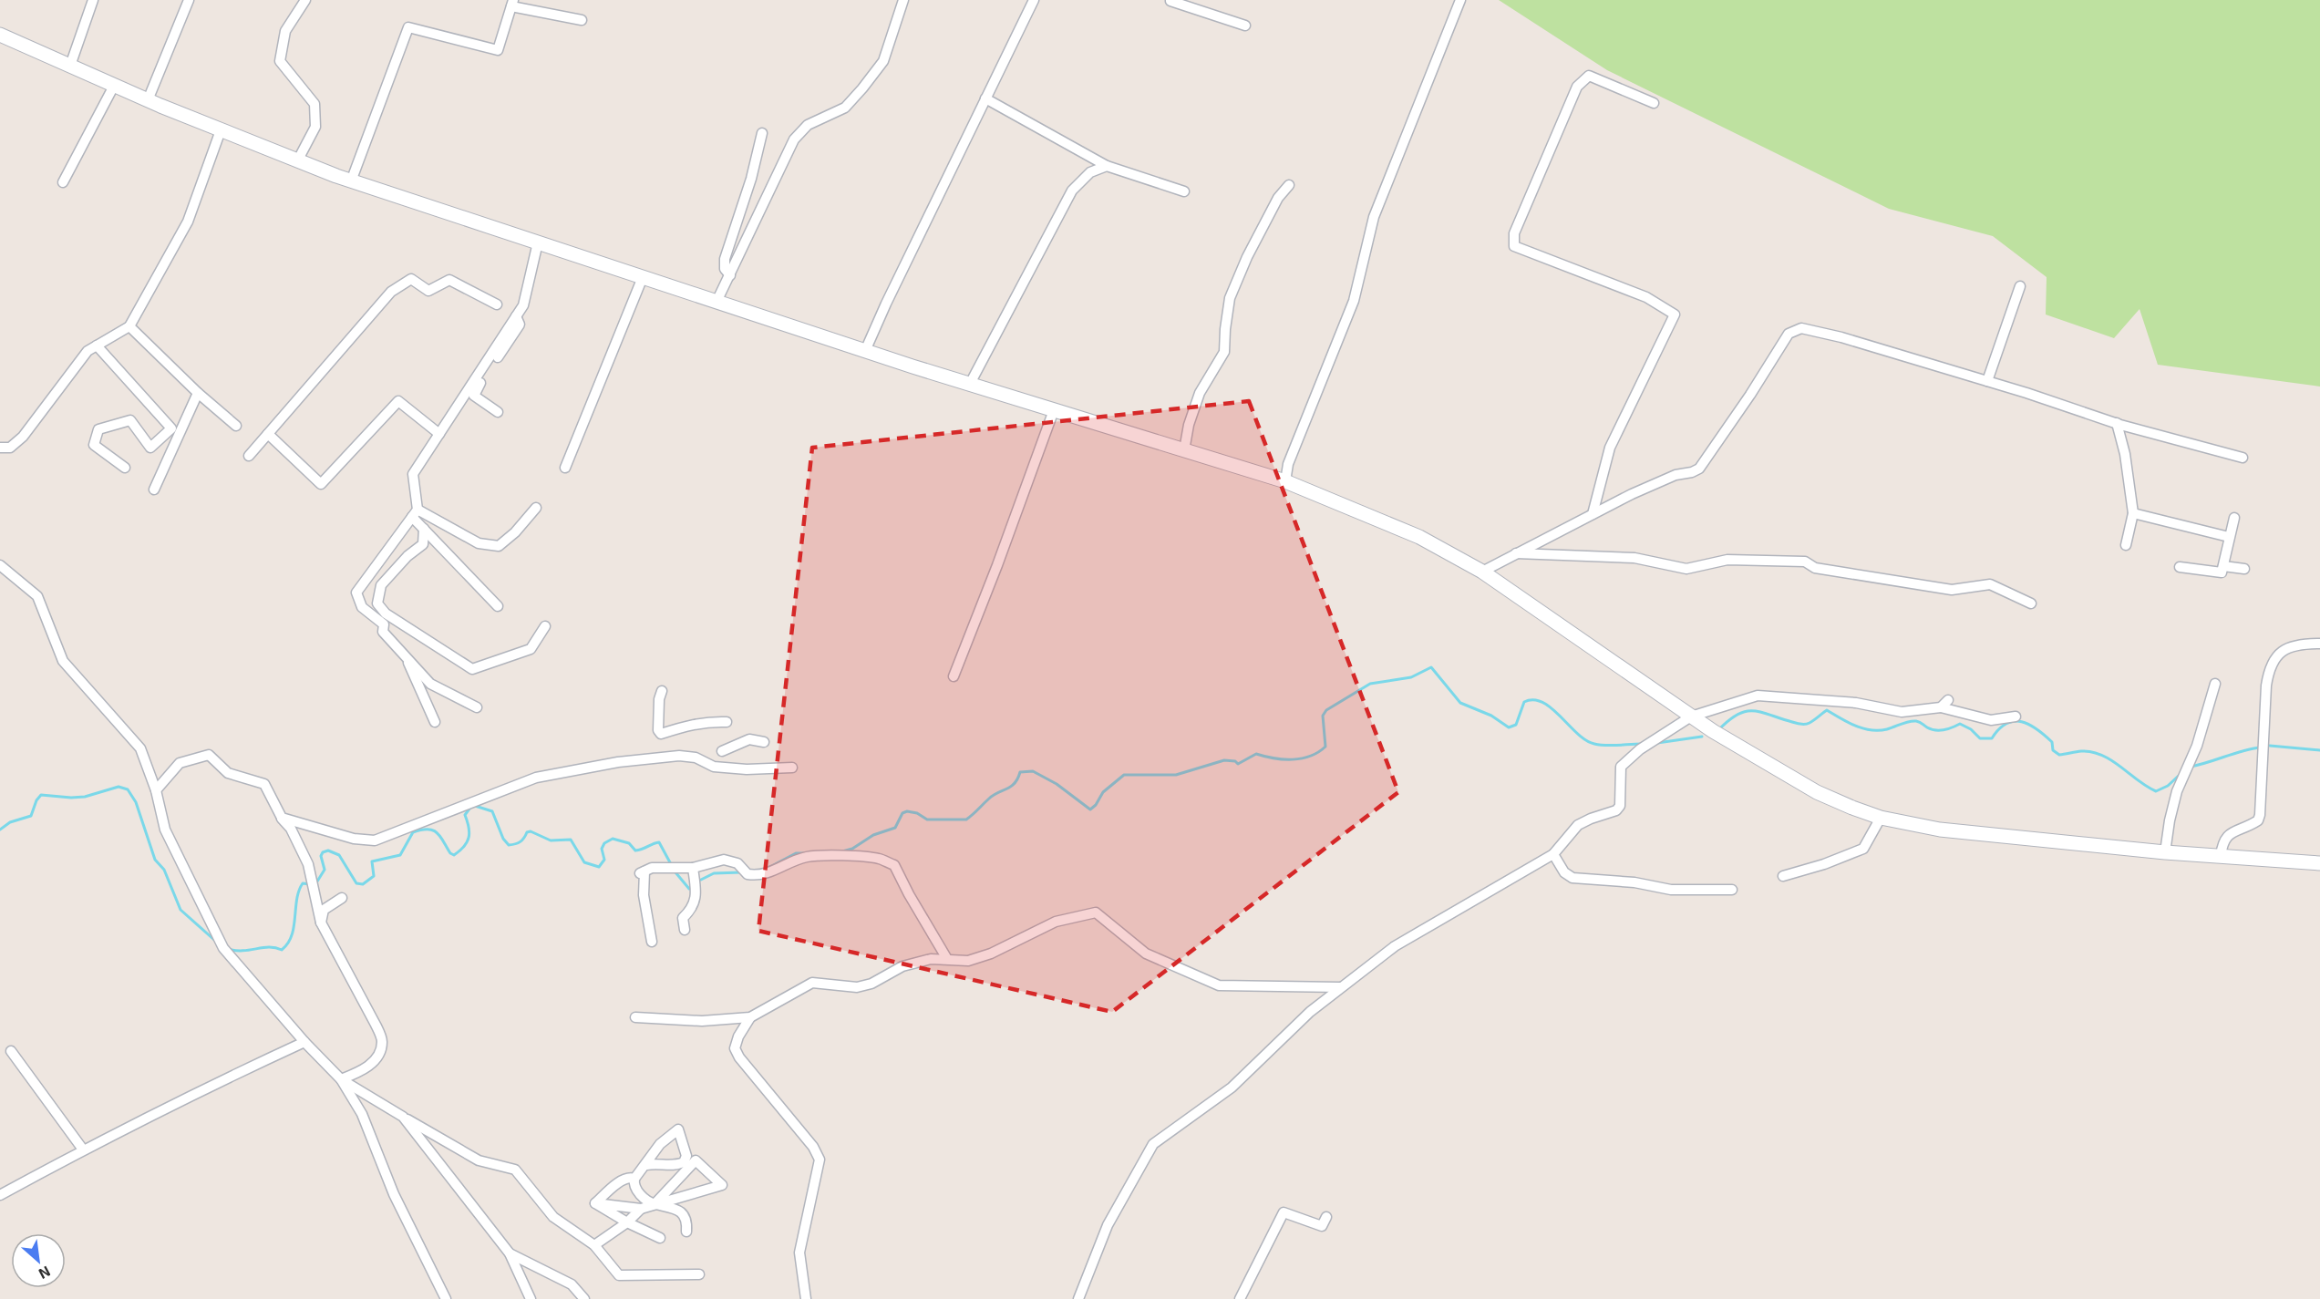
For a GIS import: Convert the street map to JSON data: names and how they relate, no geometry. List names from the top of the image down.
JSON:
{
  "north": "bottom right"
}
